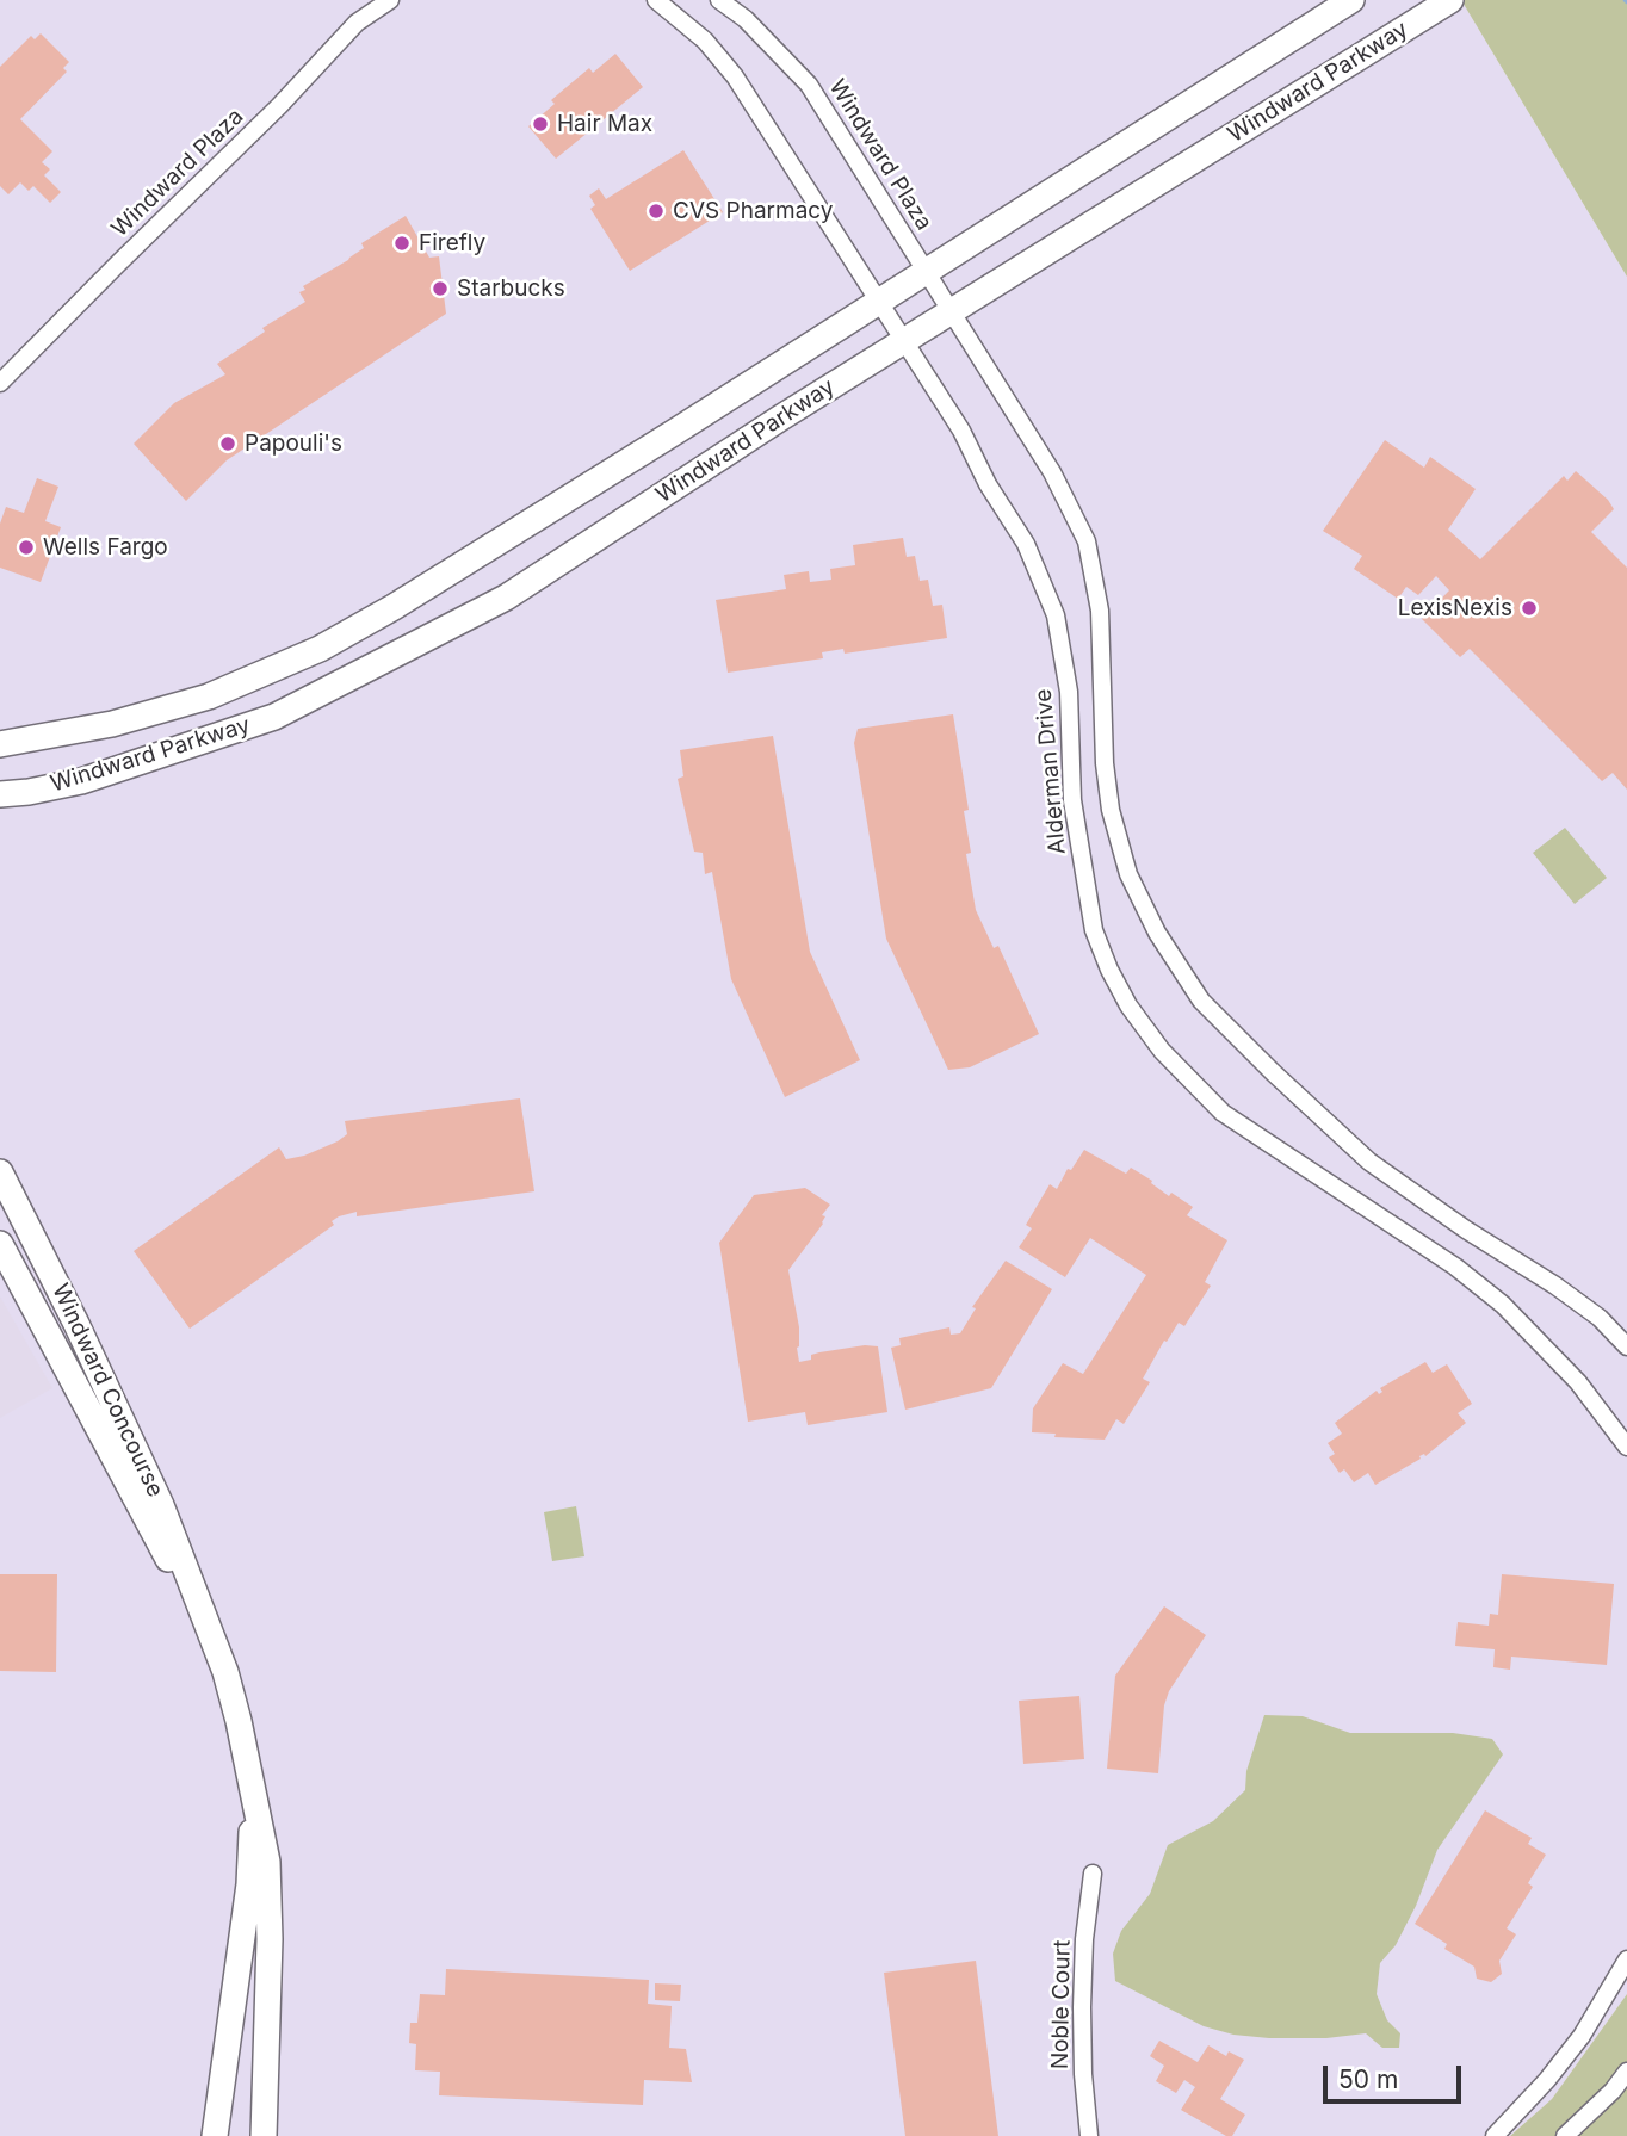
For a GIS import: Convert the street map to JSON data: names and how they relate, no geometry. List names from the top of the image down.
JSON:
{
  "streets": {
    "main road": ["Windward Parkway", "Windward Concourse"],
    "street": ["Windward Plaza", "Alderman Drive", "Noble Court"]
  },
  "crossings": [
    ["Windward Parkway", "Windward Plaza"],
    ["Windward Parkway", "Alderman Drive"]
  ],
  "places": [
    "Hair Max",
    "CVS Pharmacy",
    "Firefly",
    "Starbucks",
    "Papouli's",
    "Wells Fargo",
    "LexisNexis"
  ],
  "scale_bar": "50 m"
}
